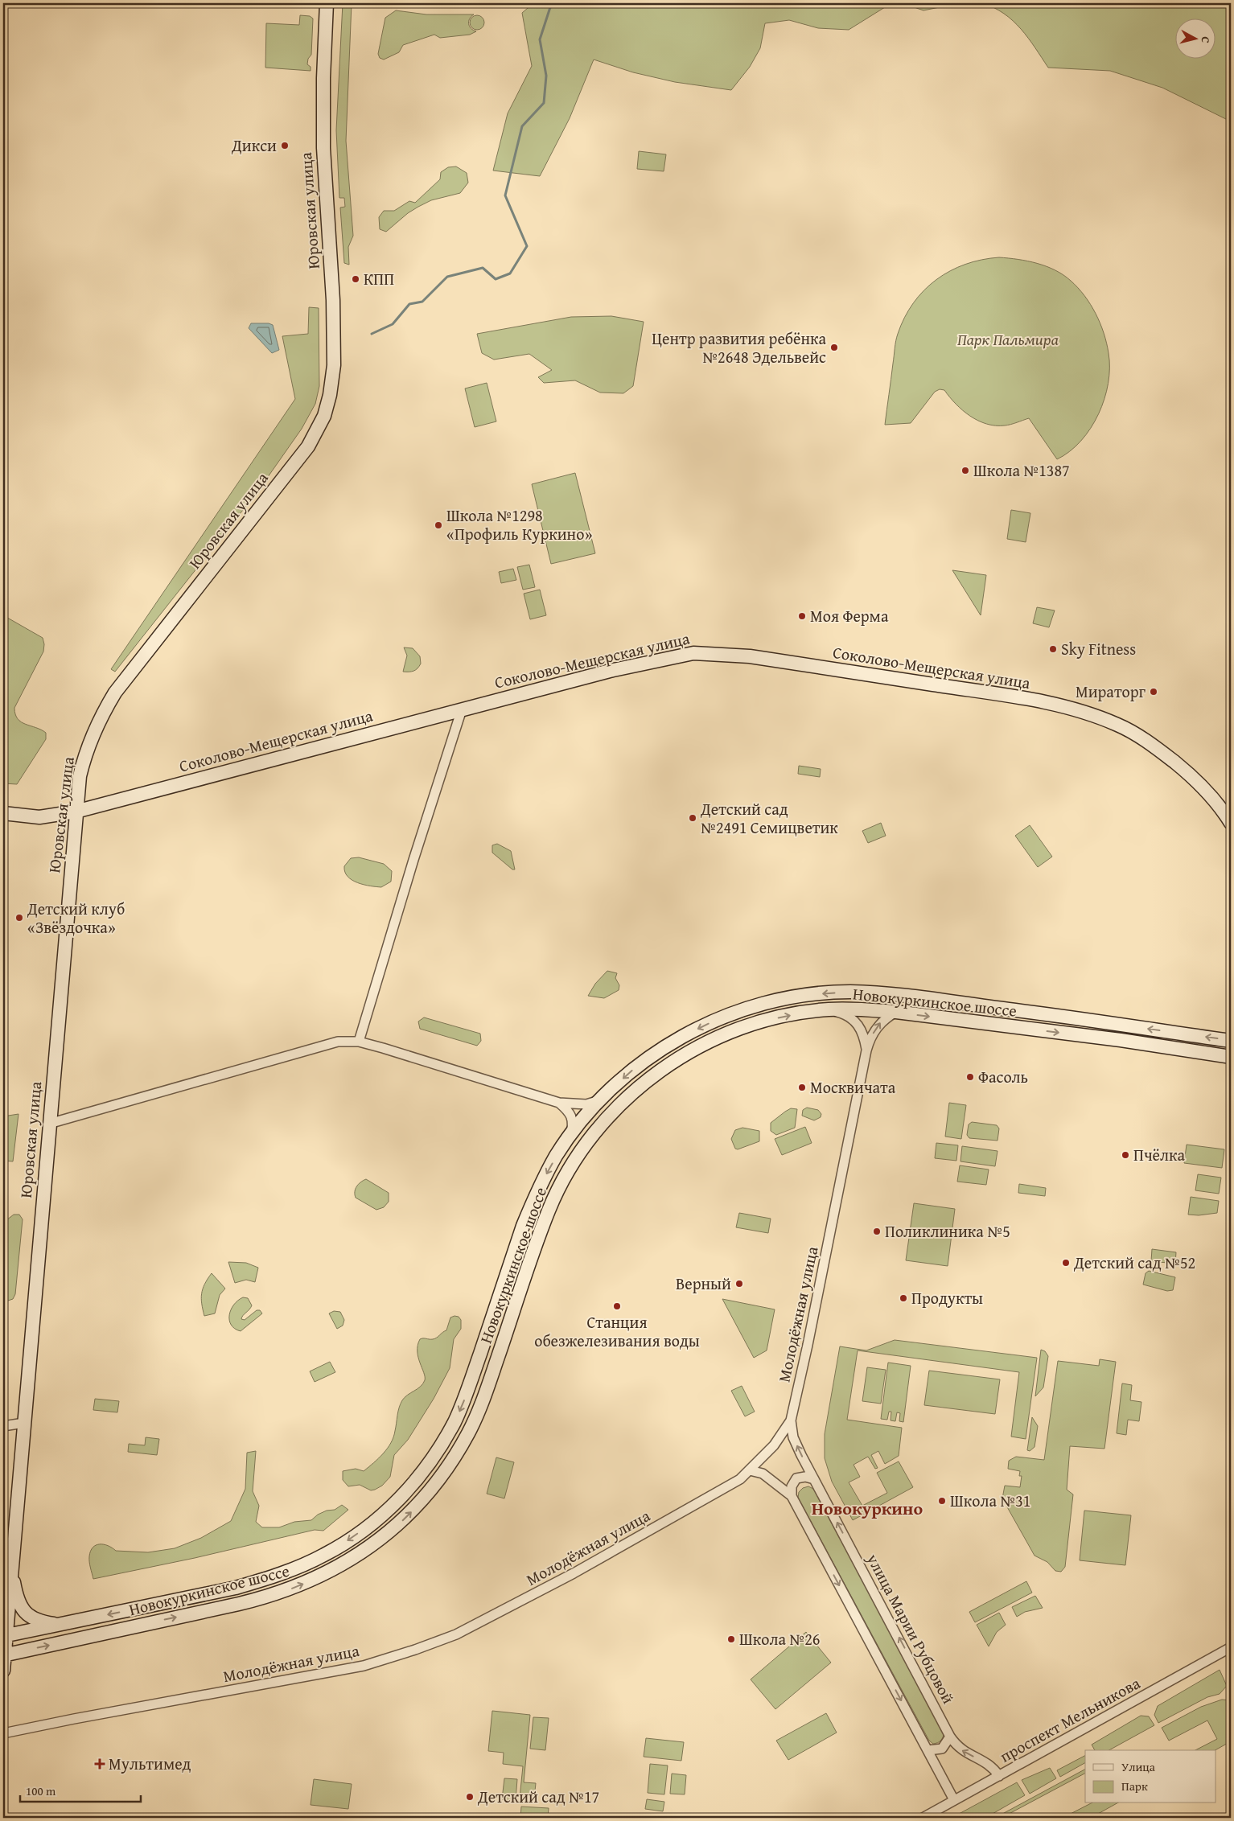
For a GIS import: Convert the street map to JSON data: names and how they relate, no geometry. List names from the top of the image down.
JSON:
{
  "streets": {
    "main road": ["Юровская улица", "Соколово-Мещерская улица", "Новокуркинское шоссе"],
    "street": ["Молодёжная улица", "улица Марии Рубцовой", "проспект Мельникова"]
  },
  "crossings": [
    ["Юровская улица", "Соколово-Мещерская улица"],
    ["Юровская улица", "Новокуркинское шоссе"],
    ["Новокуркинское шоссе", "Молодёжная улица"],
    ["Молодёжная улица", "улица Марии Рубцовой"],
    ["улица Марии Рубцовой", "проспект Мельникова"]
  ],
  "districts": ["Новокуркино"],
  "parks": ["Парк Пальмира"],
  "places": {
    "other": [
      "Дикси",
      "КПП",
      "Центр развития ребёнка №2648 Эдельвейс",
      "Школа №1387",
      "Школа №1298 «Профиль Куркино»",
      "Моя Ферма",
      "Sky Fitness",
      "Мираторг",
      "Детский сад №2491 Семицветик",
      "Детский клуб «Звёздочка»",
      "Фасоль",
      "Москвичата",
      "Пчёлка",
      "Поликлиника №5",
      "Детский сад №52",
      "Верный",
      "Продукты",
      "Станция обезжелезивания воды",
      "Школа №31",
      "Школа №26",
      "Детский сад №17"
    ],
    "health": ["Мультимед"]
  },
  "legend": ["Улица", "Парк"],
  "scale_bar": "100 m",
  "north": "right"
}
